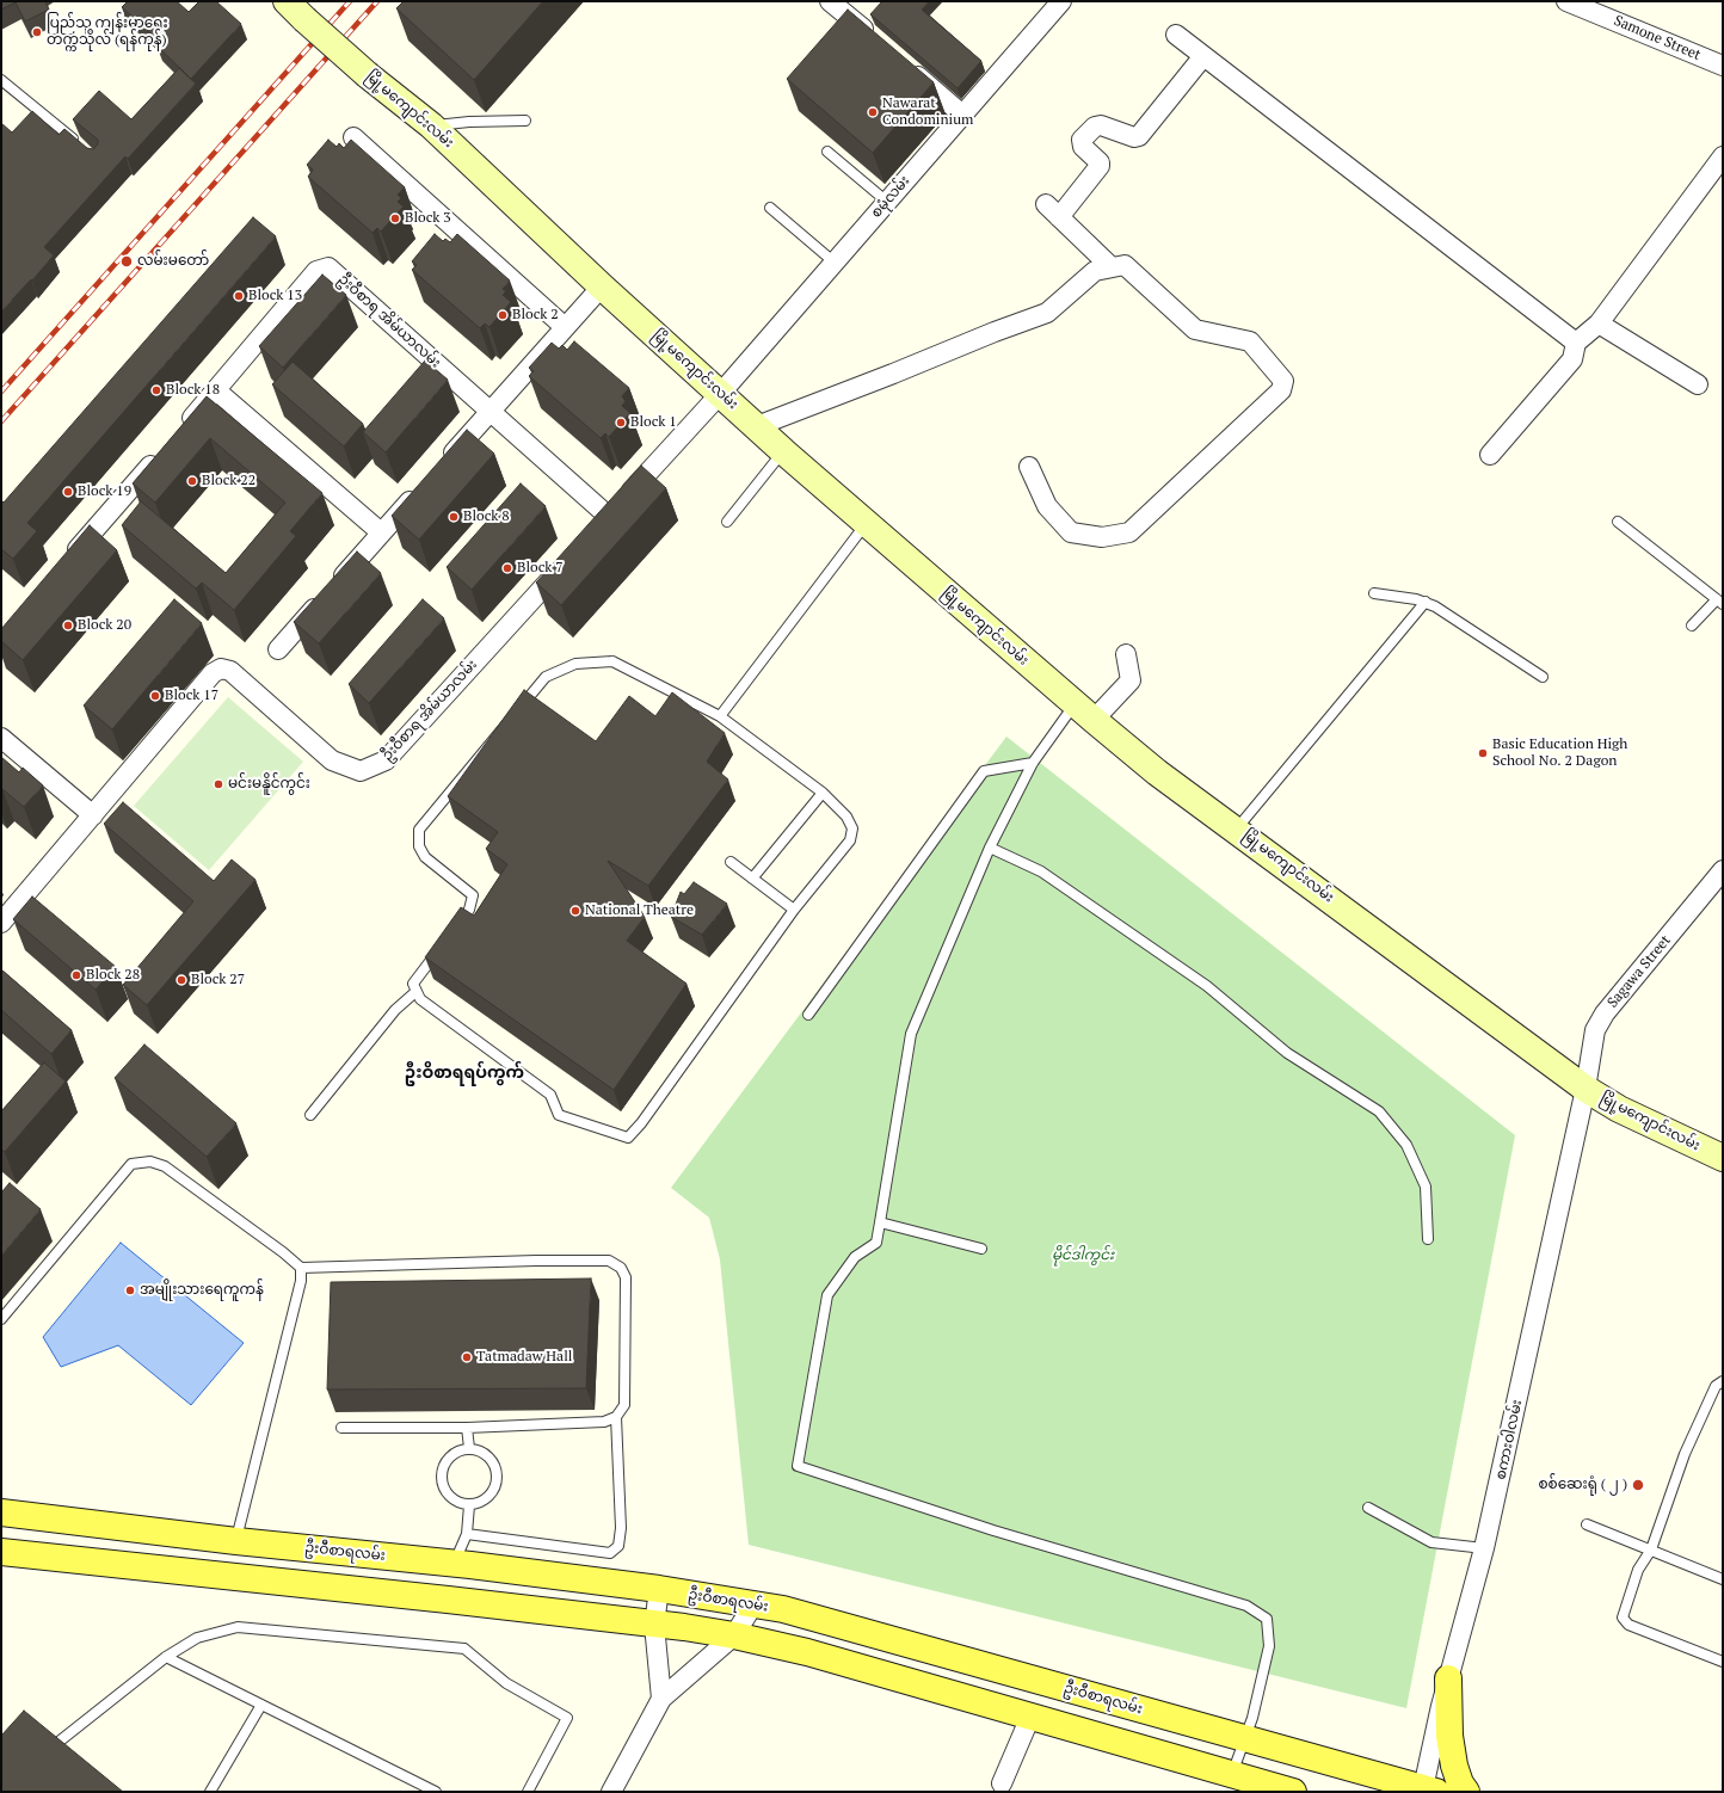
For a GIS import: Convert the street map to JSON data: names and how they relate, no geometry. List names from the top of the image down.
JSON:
{
  "streets": {
    "main road": ["မြို့မကျောင်းလမ်း", "ဦးဝီစာရလမ်း"],
    "street": [
      "Samone Street",
      "စမုံလမ်း",
      "ဦးဝီစာရ အိမ်ယာလမ်း",
      "Sagawa Street",
      "စကားဝါလမ်း"
    ]
  },
  "crossings": [
    ["မြို့မကျောင်းလမ်း", "စမုံလမ်း"],
    ["မြို့မကျောင်းလမ်း", "ဦးဝီစာရ အိမ်ယာလမ်း"],
    ["မြို့မကျောင်းလမ်း", "Sagawa Street"],
    ["မြို့မကျောင်းလမ်း", "စကားဝါလမ်း"],
    ["စမုံလမ်း", "ဦးဝီစာရ အိမ်ယာလမ်း"],
    ["Sagawa Street", "စကားဝါလမ်း"],
    ["စကားဝါလမ်း", "ဦးဝီစာရလမ်း"]
  ],
  "districts": ["ဦးဝိစာရရပ်ကွက်"],
  "parks": ["မိုင်ဒါကွင်း"],
  "places": [
    "ပြည်သူ့ ကျန်းမာရေး တက္ကသိုလ် (ရန်ကုန်)",
    "Nawarat Condominium",
    "Block 3",
    "လမ်းမတော်",
    "Block 13",
    "Block 2",
    "Block 18",
    "Block 1",
    "Block 22",
    "Block 19",
    "Block 8",
    "Block 7",
    "Block 20",
    "Block 17",
    "Basic Education High School No. 2 Dagon",
    "မင်းမနိူင်ကွင်း",
    "National Theatre",
    "Block 28",
    "Block 27",
    "အမျိုးသားရေကူကန်",
    "Tatmadaw Hall",
    "စစ်ဆေးရုံ ( ၂ )"
  ]
}
